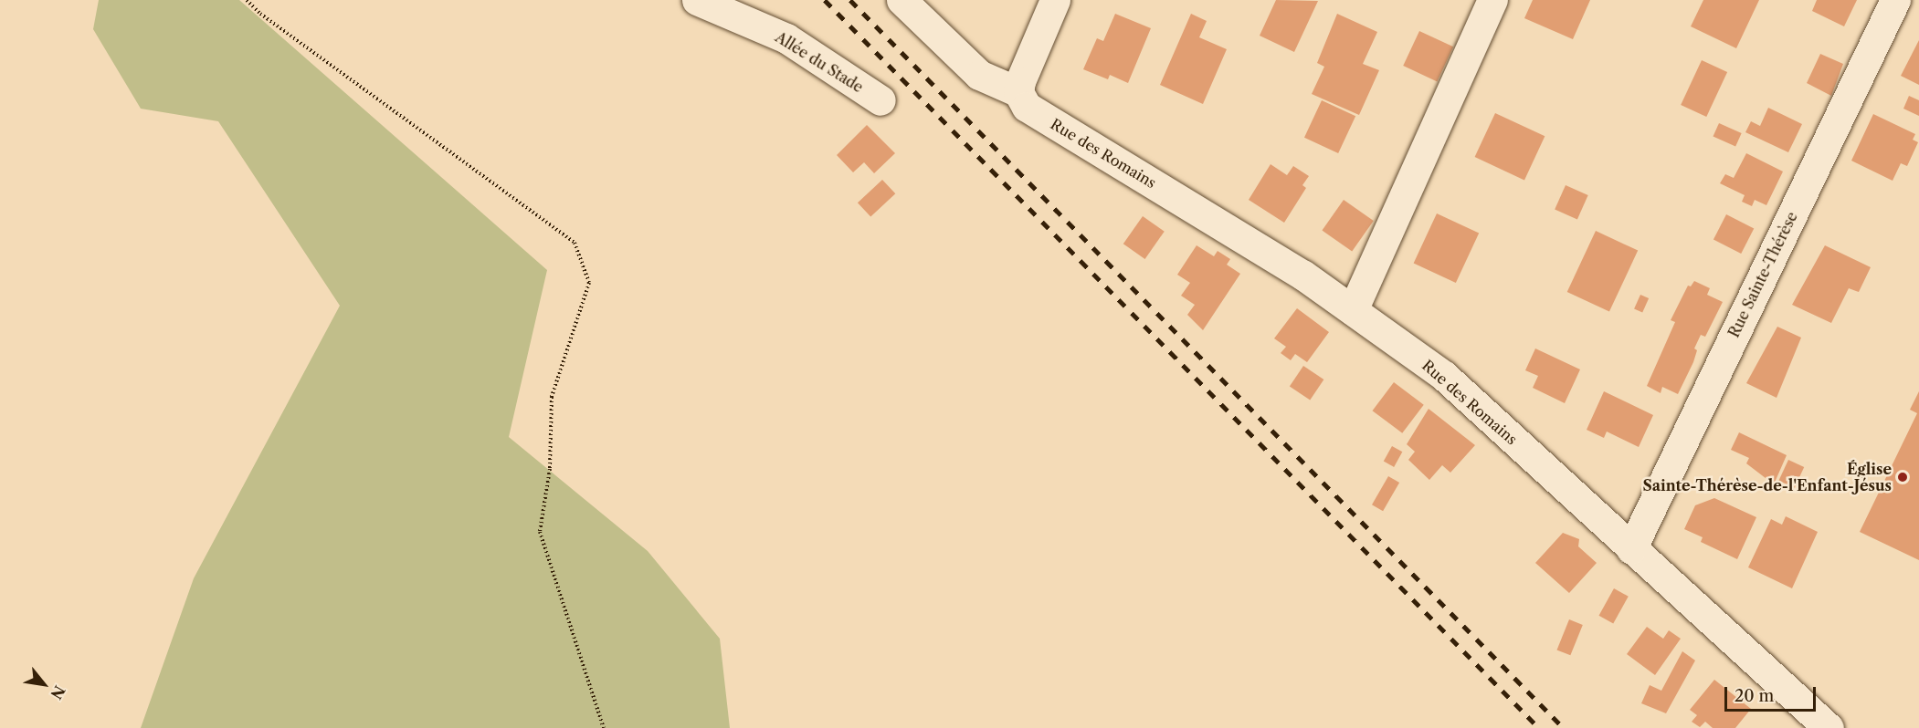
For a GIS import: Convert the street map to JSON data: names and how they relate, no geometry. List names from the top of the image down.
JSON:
{
  "streets": {
    "street": ["Allée du Stade", "Rue des Romains", "Rue Sainte-Thérèse"]
  },
  "crossings": [
    ["Rue des Romains", "Rue Sainte-Thérèse"]
  ],
  "places": ["Église Sainte-Thérèse-de-l'Enfant-Jésus"],
  "scale_bar": "20 m",
  "north": "bottom right"
}
